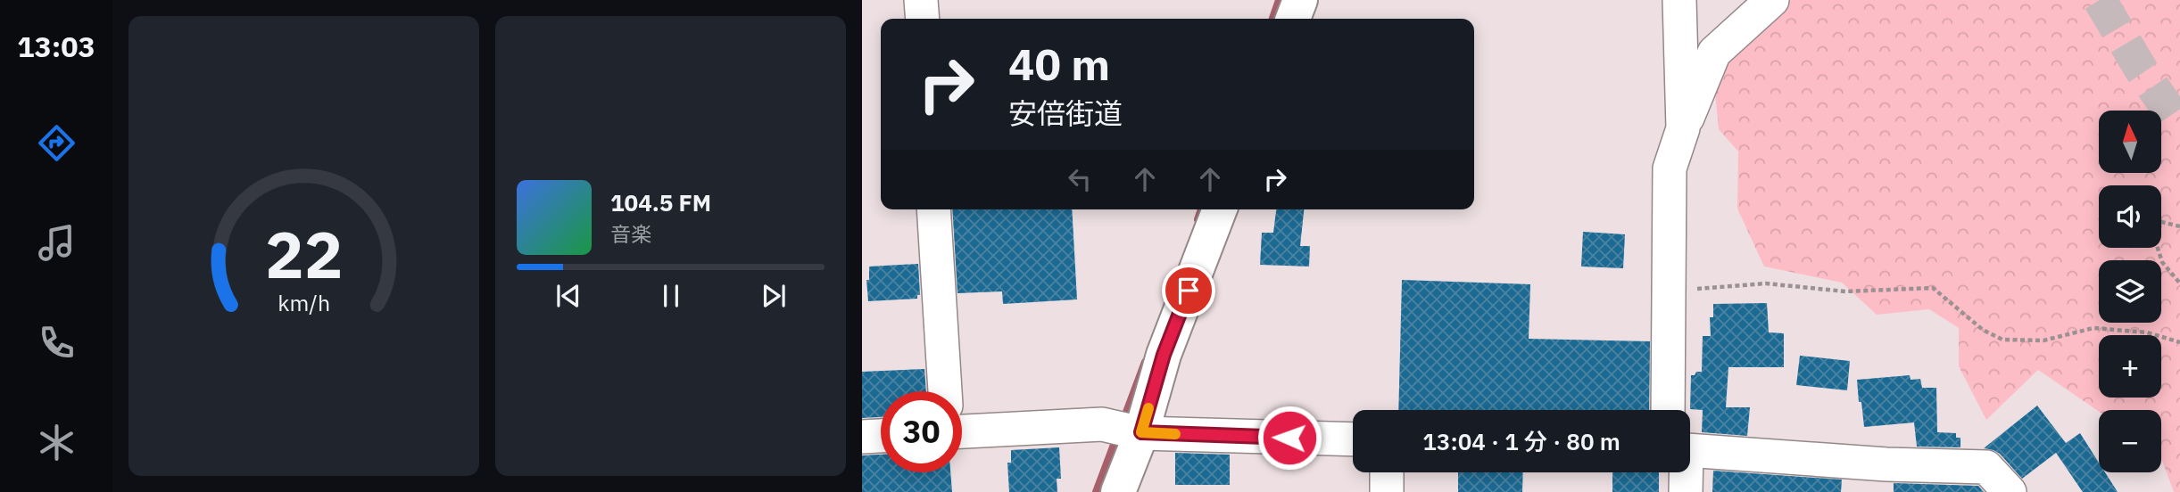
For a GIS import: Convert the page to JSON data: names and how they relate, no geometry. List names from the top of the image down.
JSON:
{
  "north": "top",
  "page": {
    "tabs": "13:03",
    "turn": ["40 m", "安倍街道"],
    "map_buttons": ["+", "−"],
    "song": ["104.5 FM", "音楽"],
    "limit": "30",
    "trip": "13:04 · 1 分 · 80 m",
    "gauge": ["22", "km/h"]
  }
}
